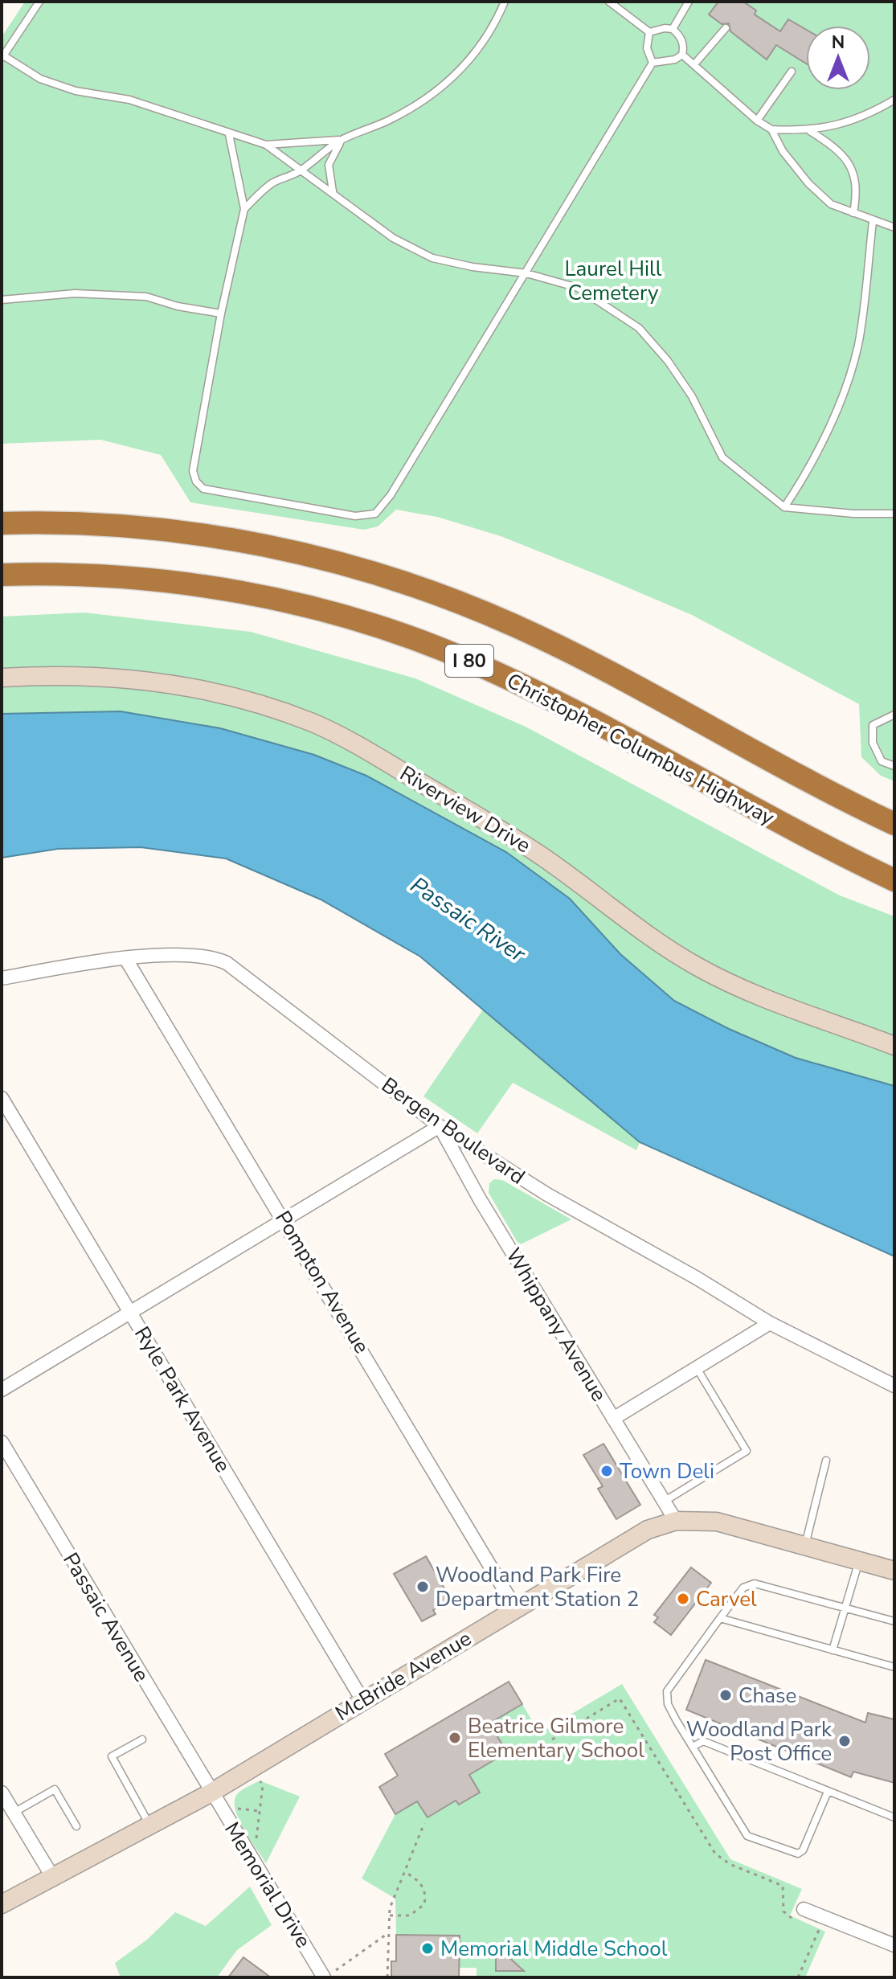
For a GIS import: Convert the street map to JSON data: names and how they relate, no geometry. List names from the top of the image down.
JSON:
{
  "streets": {
    "highway": ["I 80", "Christopher Columbus Highway"],
    "main road": ["Riverview Drive", "McBride Avenue"],
    "street": [
      "Bergen Boulevard",
      "Pompton Avenue",
      "Whippany Avenue",
      "Ryle Park Avenue",
      "Passaic Avenue",
      "Memorial Drive"
    ]
  },
  "crossings": [
    ["Bergen Boulevard", "Pompton Avenue"],
    ["Bergen Boulevard", "Whippany Avenue"],
    ["Pompton Avenue", "McBride Avenue"],
    ["Whippany Avenue", "McBride Avenue"],
    ["Ryle Park Avenue", "McBride Avenue"],
    ["Passaic Avenue", "McBride Avenue"],
    ["Passaic Avenue", "Memorial Drive"],
    ["McBride Avenue", "Memorial Drive"]
  ],
  "water": ["Passaic River"],
  "parks": ["Laurel Hill Cemetery"],
  "places": [
    "Town Deli",
    "Woodland Park Fire Department Station 2",
    "Carvel",
    "Chase",
    "Beatrice Gilmore Elementary School",
    "Woodland Park Post Office",
    "Memorial Middle School"
  ],
  "north": "top"
}
